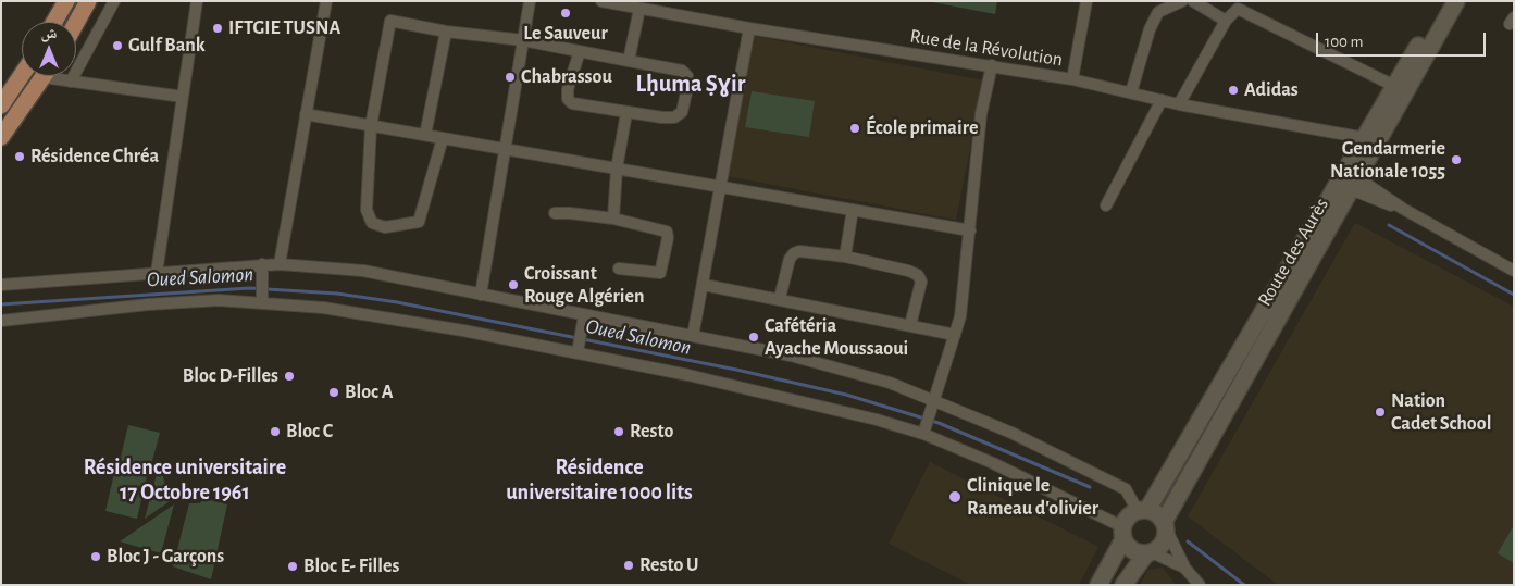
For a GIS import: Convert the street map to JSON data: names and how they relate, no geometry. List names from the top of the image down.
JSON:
{
  "streets": {
    "street": ["Rue de la Révolution", "Route des Aurès"]
  },
  "crossings": [
    ["Rue de la Révolution", "Route des Aurès"]
  ],
  "districts": ["Lḥuma Ṣɣir", "Résidence universitaire 17 Octobre 1961", "Résidence universitaire 1000 lits"],
  "water": ["Oued Salomon"],
  "places": [
    "Le Sauveur",
    "IFTGIE TUSNA",
    "Gulf Bank",
    "Chabrassou",
    "Adidas",
    "École primaire",
    "Résidence Chréa",
    "Gendarmerie Nationale 1055",
    "Croissant Rouge Algérien",
    "Cafétéria Ayache Moussaoui",
    "Bloc D-Filles",
    "Bloc A",
    "Nation Cadet School",
    "Bloc C",
    "Resto",
    "Clinique le Rameau d'olivier",
    "Bloc J - Garçons",
    "Resto U",
    "Bloc E- Filles"
  ],
  "scale_bar": "100 m",
  "north": "top"
}
